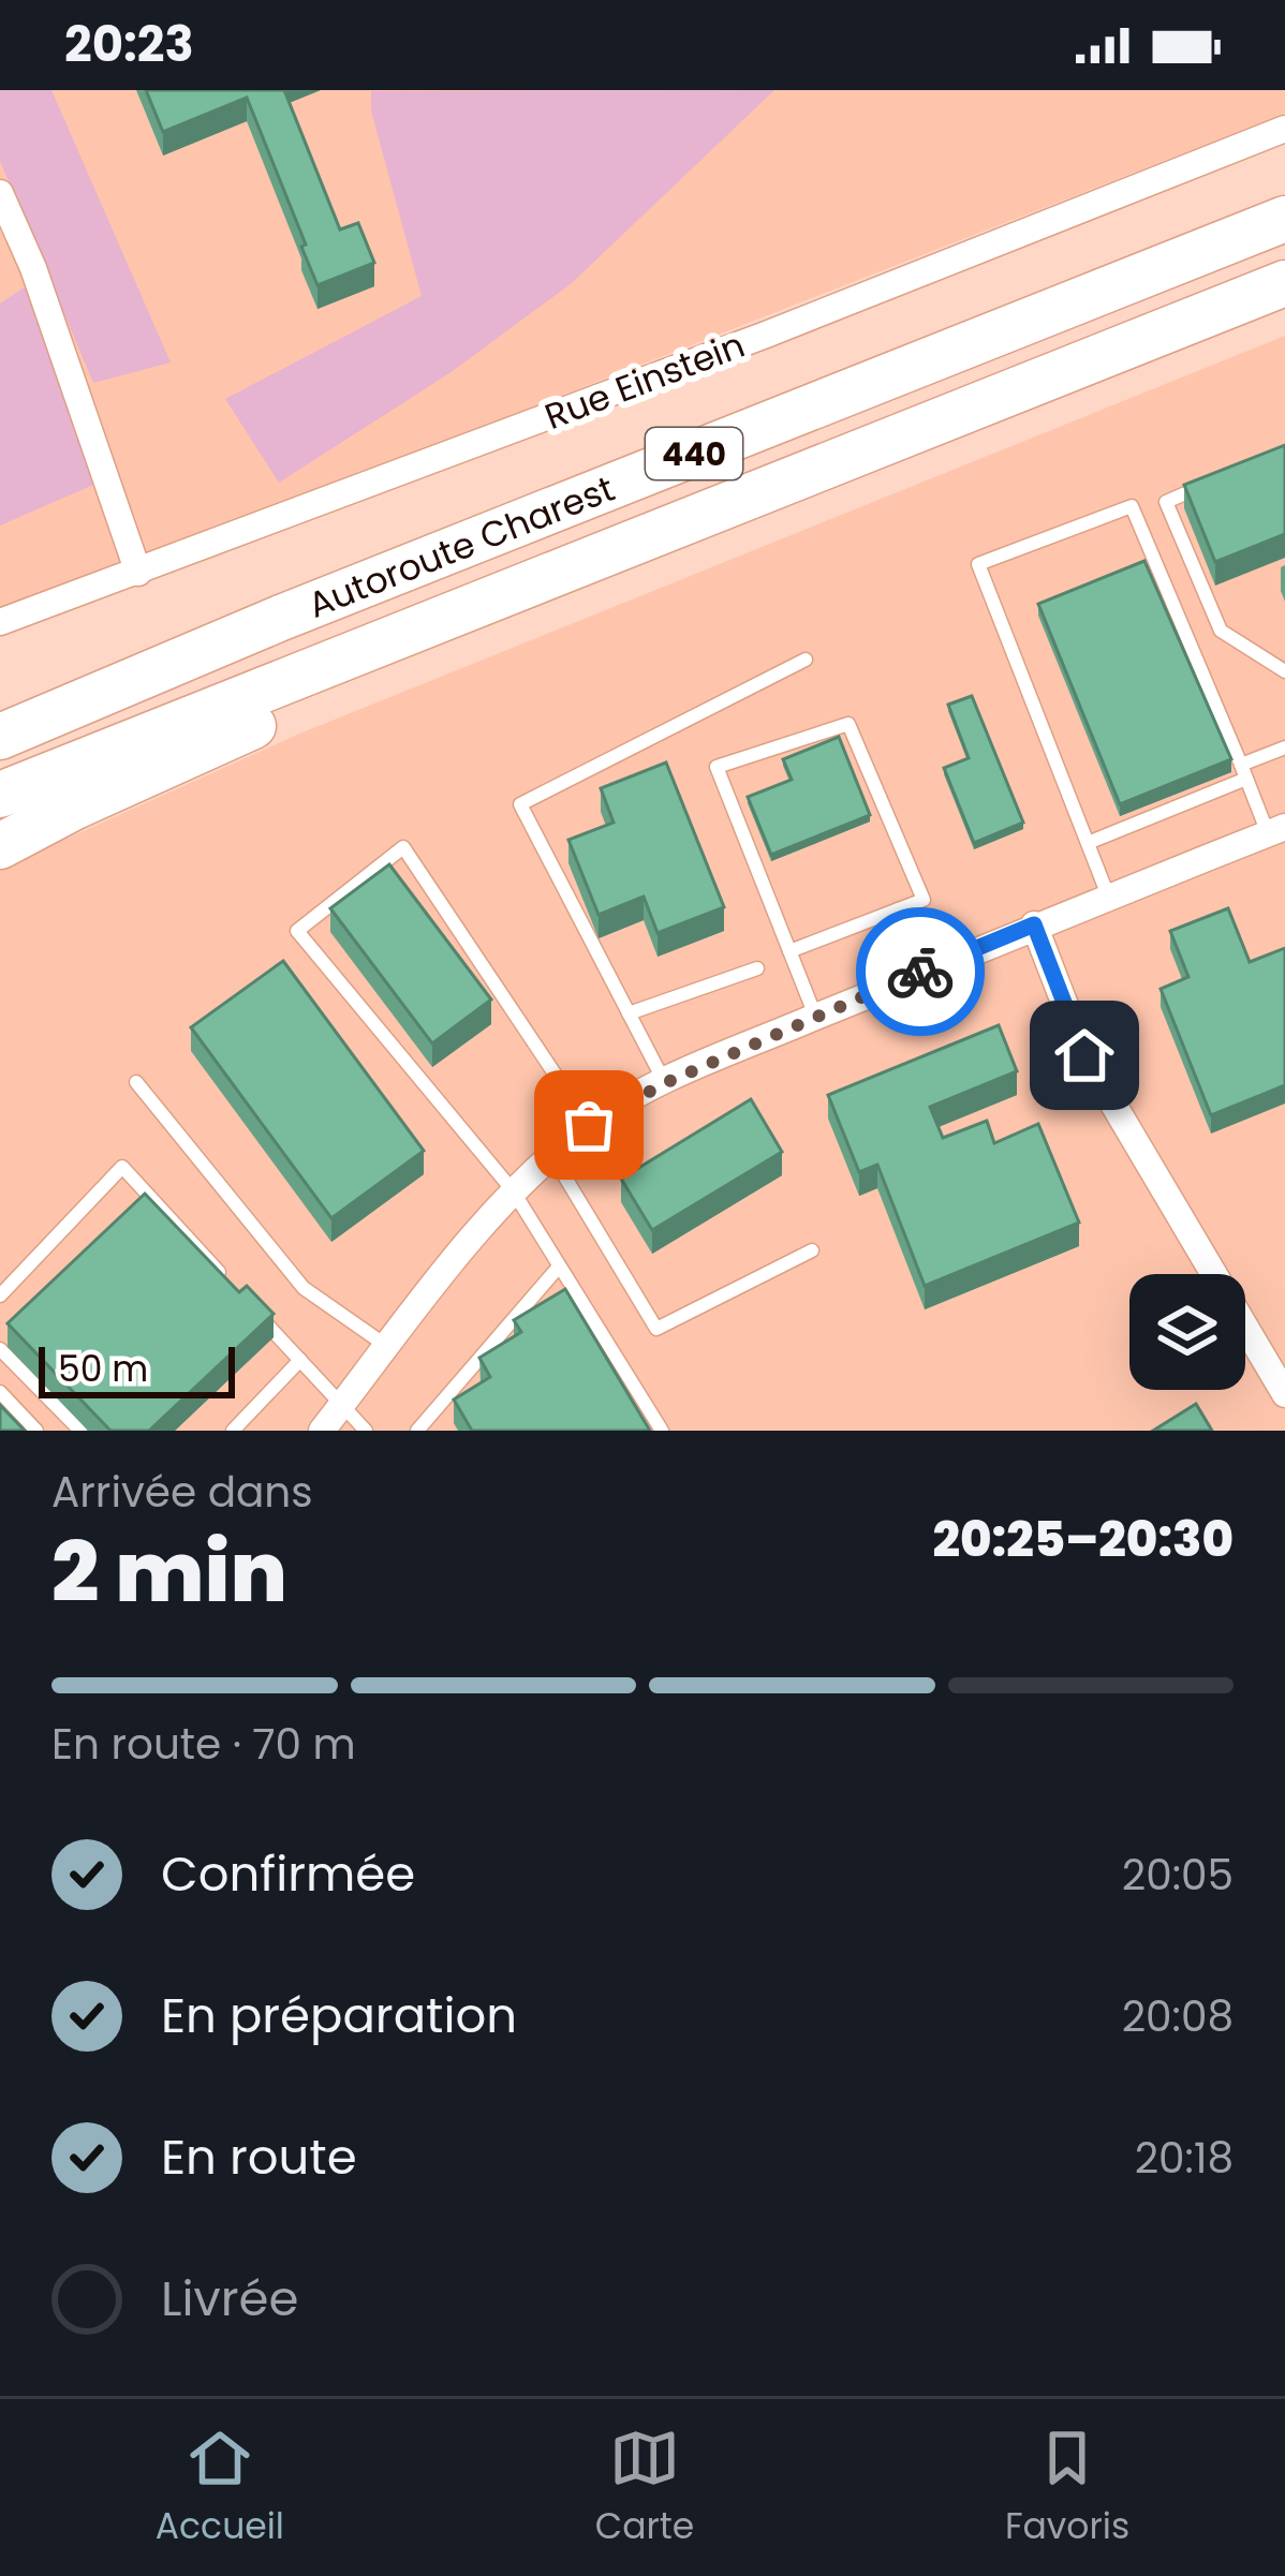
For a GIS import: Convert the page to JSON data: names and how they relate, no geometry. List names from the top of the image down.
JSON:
{
  "streets": {
    "highway": ["440", "Autoroute Charest"],
    "street": ["Rue Einstein"]
  },
  "scale_bar": "50 m",
  "page": {
    "status": "20:23",
    "scale": "50 m",
    "heading": ["2 min", "Arrivée dans", "20:25–20:30"],
    "bar": "En route · 70 m",
    "list": [
      ["Confirmée", "20:05"],
      ["En préparation", "20:08"],
      ["En route", "20:18"],
      "Livrée"
    ],
    "tabs": ["Accueil", "Carte", "Favoris"]
  }
}
